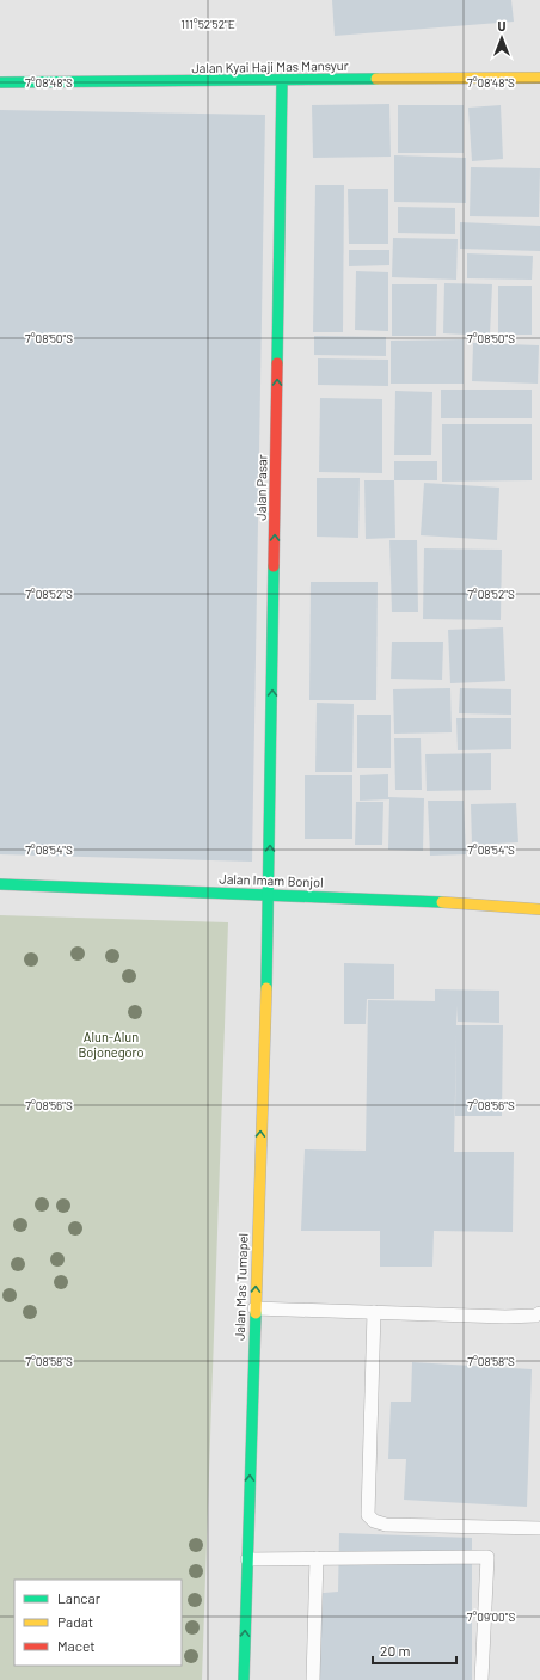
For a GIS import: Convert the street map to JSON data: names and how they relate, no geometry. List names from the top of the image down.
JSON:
{
  "streets": {
    "main road": [
      "Jalan Kyai Haji Mas Mansyur",
      "Jalan Pasar",
      "Jalan Imam Bonjol",
      "Jalan Mas Tumapel"
    ]
  },
  "crossings": [
    ["Jalan Kyai Haji Mas Mansyur", "Jalan Pasar"],
    ["Jalan Pasar", "Jalan Imam Bonjol"],
    ["Jalan Pasar", "Jalan Mas Tumapel"],
    ["Jalan Imam Bonjol", "Jalan Mas Tumapel"]
  ],
  "one_way": ["Jalan Pasar", "Jalan Mas Tumapel"],
  "parks": ["Alun-Alun Bojonegoro"],
  "legend": ["Lancar", "Padat", "Macet"],
  "scale_bar": "20 m",
  "north": "top",
  "coordinates": [
    "111°52'52\"E",
    "7°08'48\"S",
    "7°08'50\"S",
    "7°08'52\"S",
    "7°08'54\"S",
    "7°08'56\"S",
    "7°08'58\"S",
    "7°09'00\"S"
  ]
}
